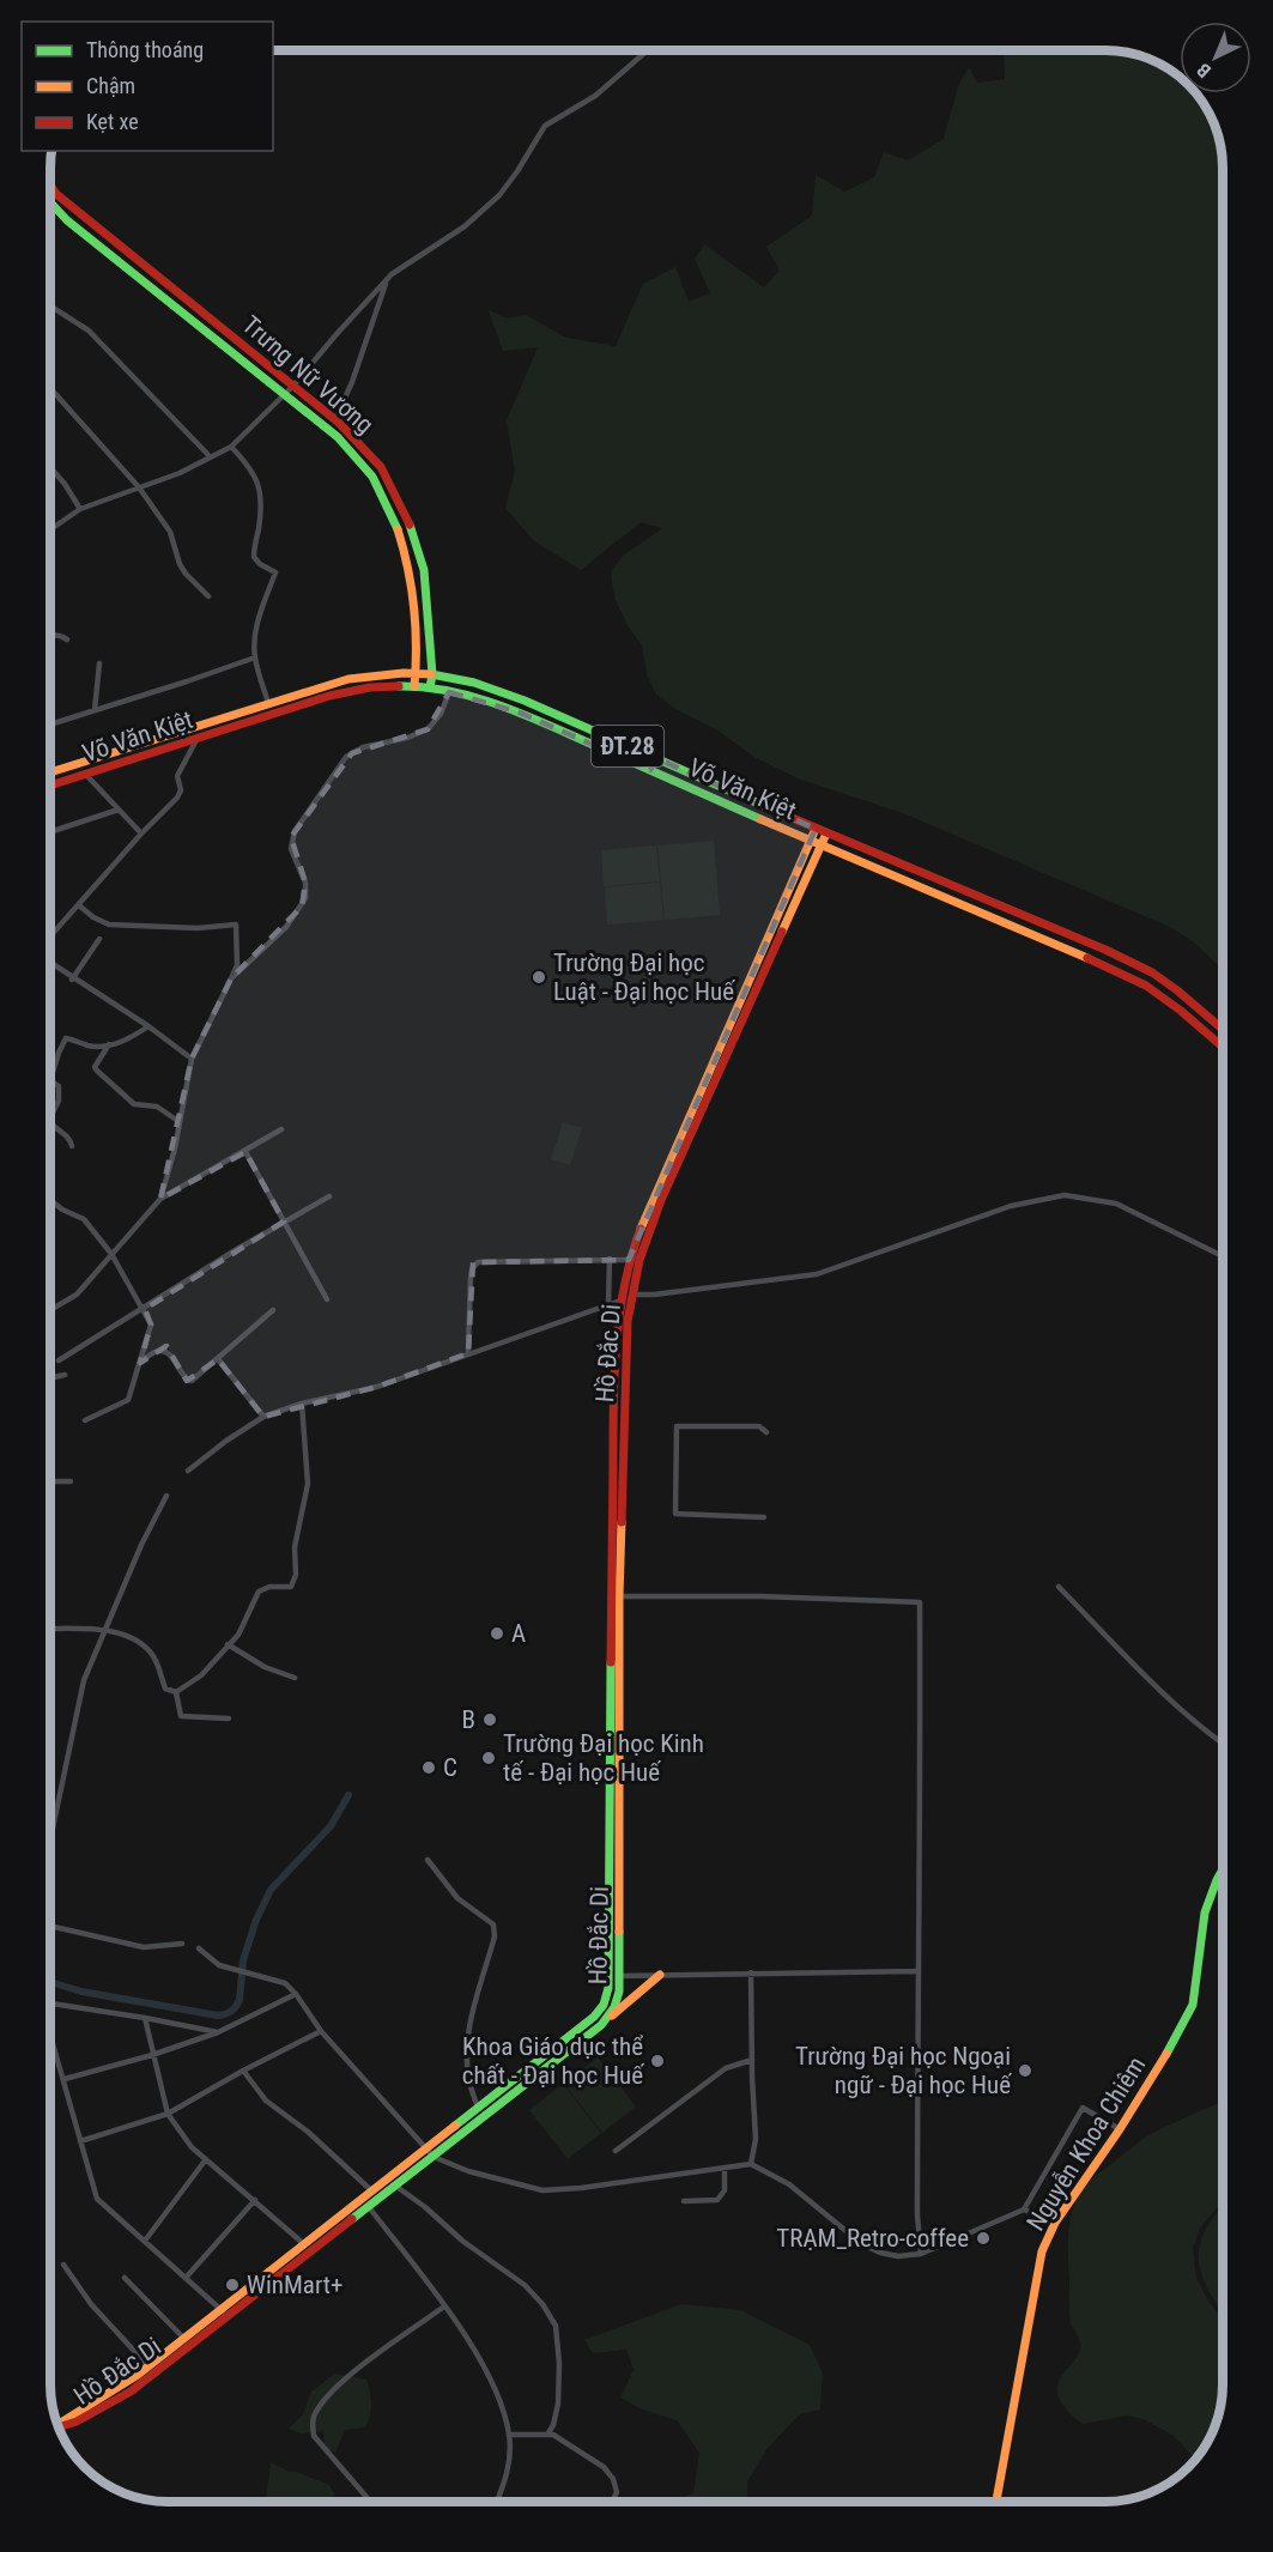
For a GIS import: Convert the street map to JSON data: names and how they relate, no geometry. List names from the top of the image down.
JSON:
{
  "streets": {
    "street": [
      "Trưng Nữ Vương",
      "Võ Văn Kiệt",
      "ĐT.28",
      "Hồ Đắc Di",
      "Nguyễn Khoa Chiêm"
    ]
  },
  "crossings": [
    ["Trưng Nữ Vương", "Võ Văn Kiệt"],
    ["Võ Văn Kiệt", "Hồ Đắc Di"]
  ],
  "places": [
    "Trường Đại học Luật - Đại học Huế",
    "A",
    "B",
    "Trường Đại học Kinh tế - Đại học Huế",
    "C",
    "Khoa Giáo dục thể chất - Đại học Huế",
    "Trường Đại học Ngoại ngữ - Đại học Huế",
    "TRẠM_Retro-coffee",
    "WinMart+"
  ],
  "legend": ["Thông thoáng", "Chậm", "Kẹt xe"],
  "north": "bottom left"
}
